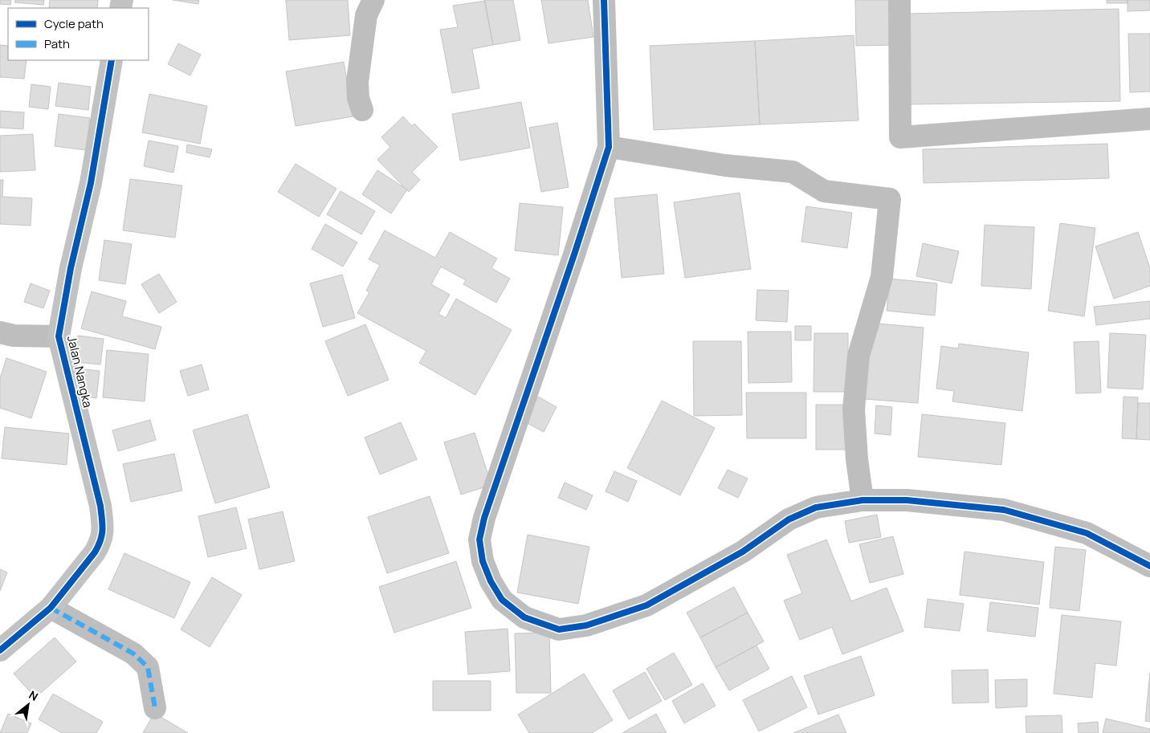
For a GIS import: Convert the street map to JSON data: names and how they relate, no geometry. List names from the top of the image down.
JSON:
{
  "streets": {
    "street": ["Jalan Nangka"]
  },
  "legend": ["Cycle path", "Path"],
  "north": "top right"
}
